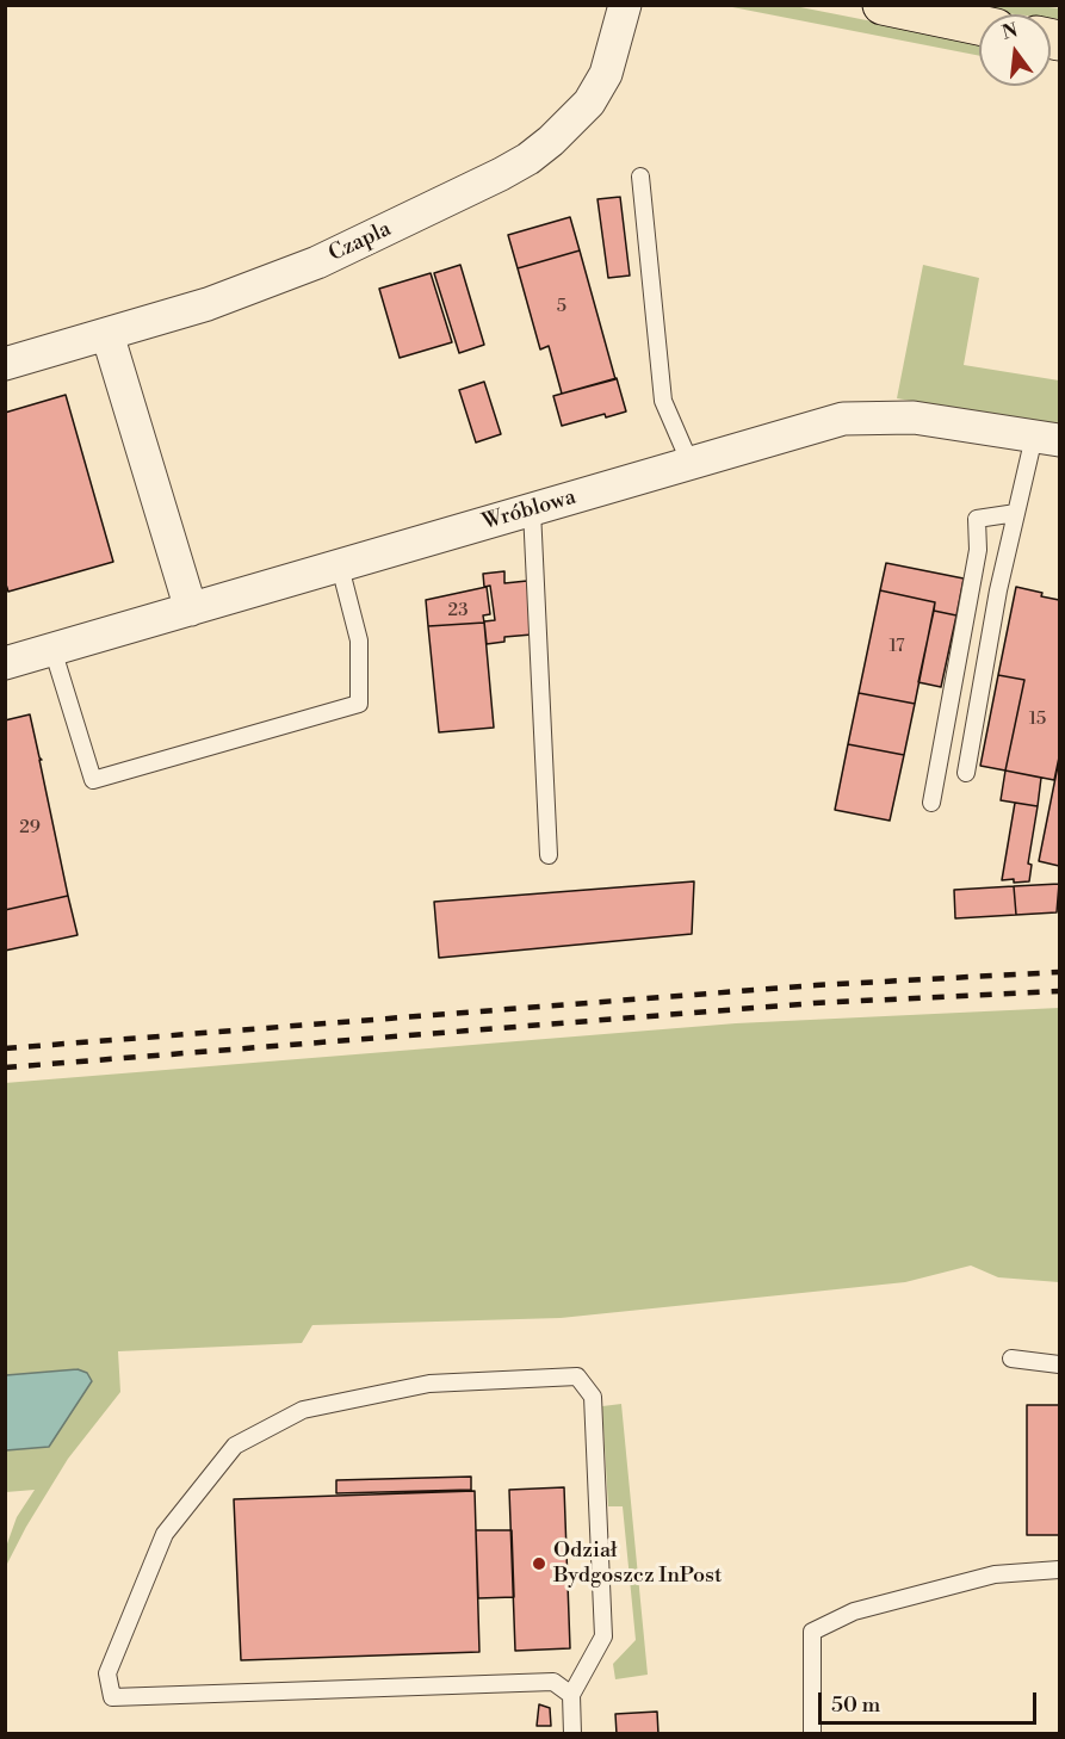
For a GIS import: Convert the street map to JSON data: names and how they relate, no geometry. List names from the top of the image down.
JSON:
{
  "streets": {
    "street": ["Czapla", "Wróblowa"]
  },
  "places": ["Odział Bydgoszcz InPost"],
  "house_numbers": [
    "5",
    "23",
    "17",
    "15",
    "29"
  ],
  "scale_bar": "50 m",
  "north": "top"
}
